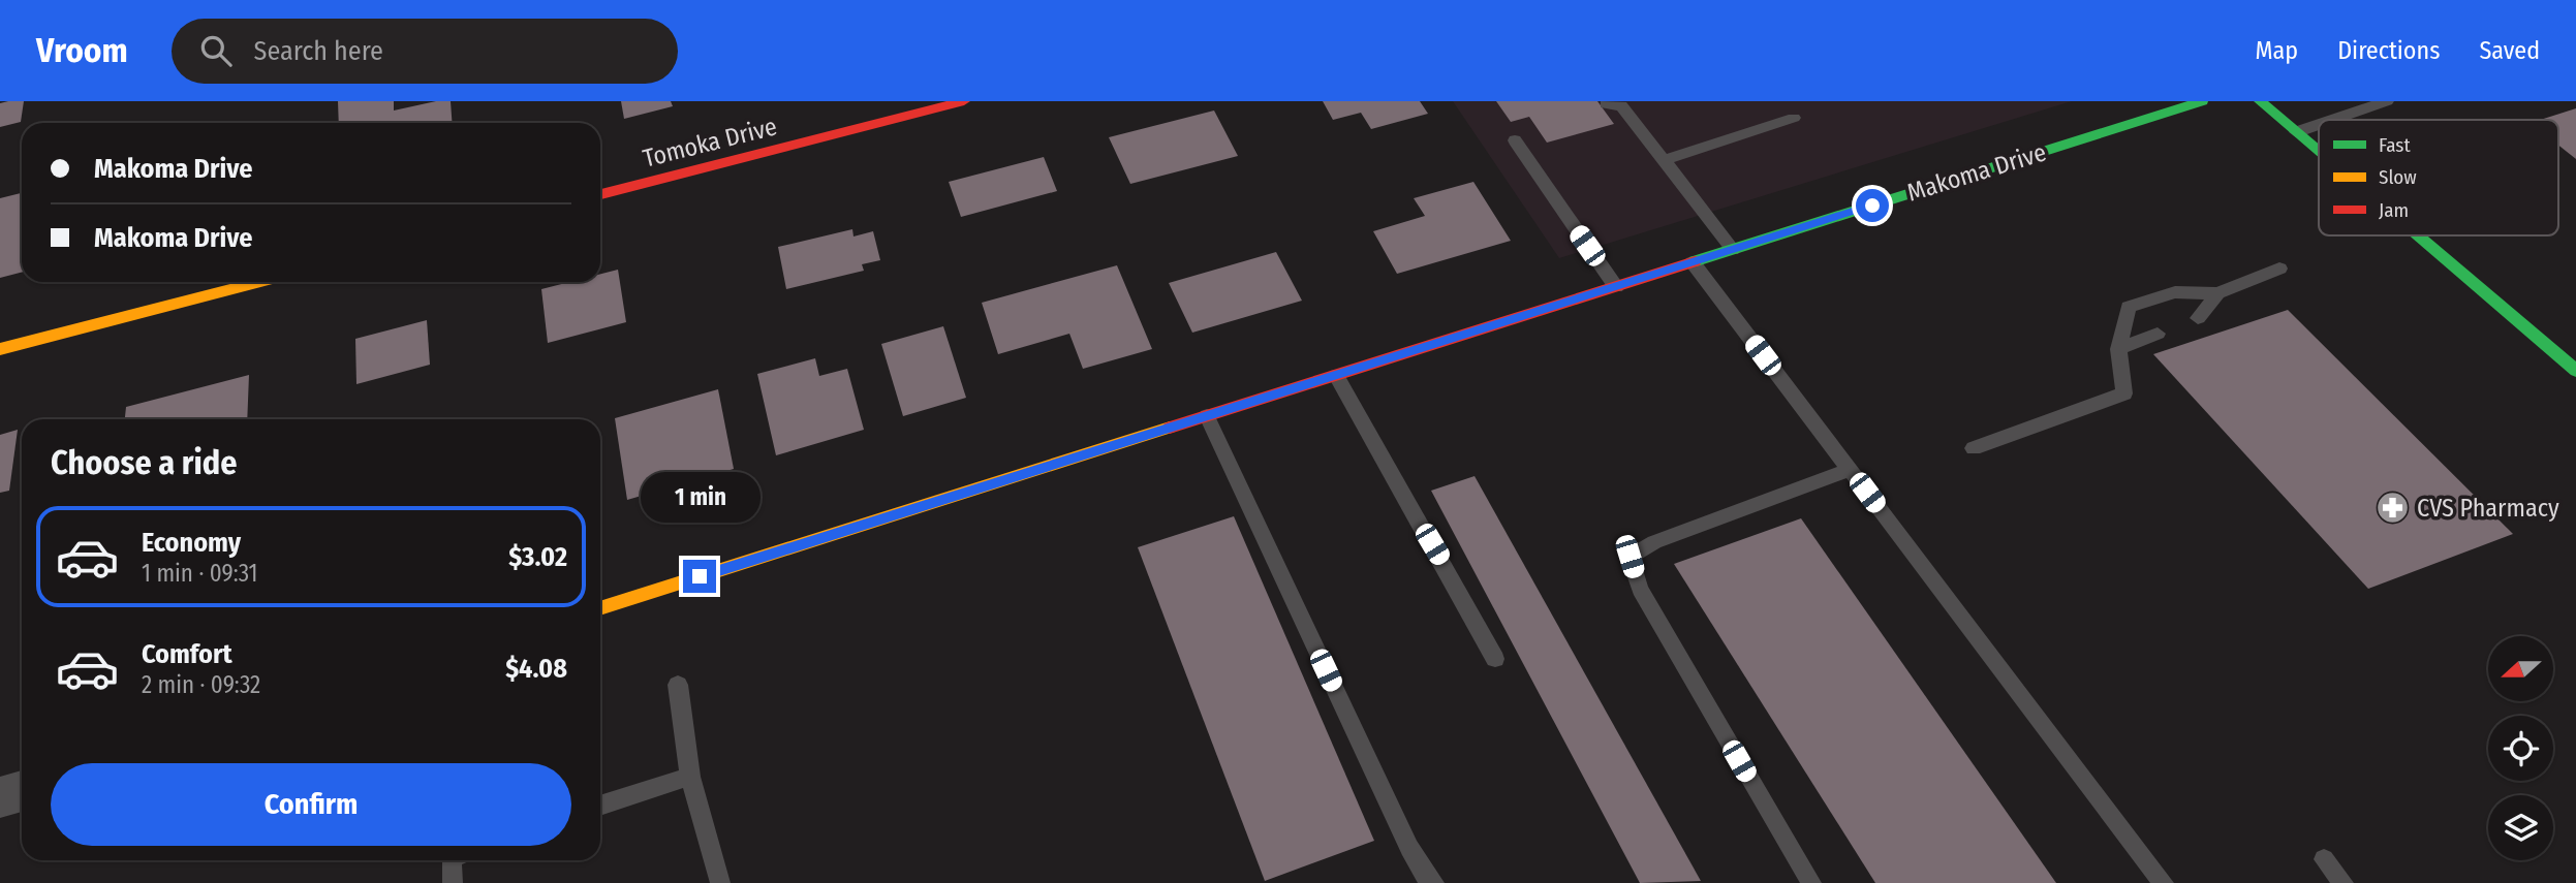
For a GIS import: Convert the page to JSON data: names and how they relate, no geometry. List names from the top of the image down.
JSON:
{
  "streets": {
    "street": ["Tomoka Drive", "Makoma Drive"]
  },
  "places": {
    "pharmacy": ["CVS Pharmacy"]
  },
  "legend": ["Fast", "Slow", "Jam"],
  "north": "left",
  "page": {
    "header": "Vroom",
    "search": "Search here",
    "nav": ["Map", "Directions", "Saved"],
    "banner": ["Makoma Drive", "Makoma Drive"],
    "heading": "Choose a ride",
    "bubble": "1 min",
    "list": [
      {
        "name": "Economy",
        "note": "1 min · 09:31",
        "value": "$3.02"
      },
      {
        "name": "Comfort",
        "note": "2 min · 09:32",
        "value": "$4.08"
      }
    ],
    "buttons": "Confirm"
  }
}
